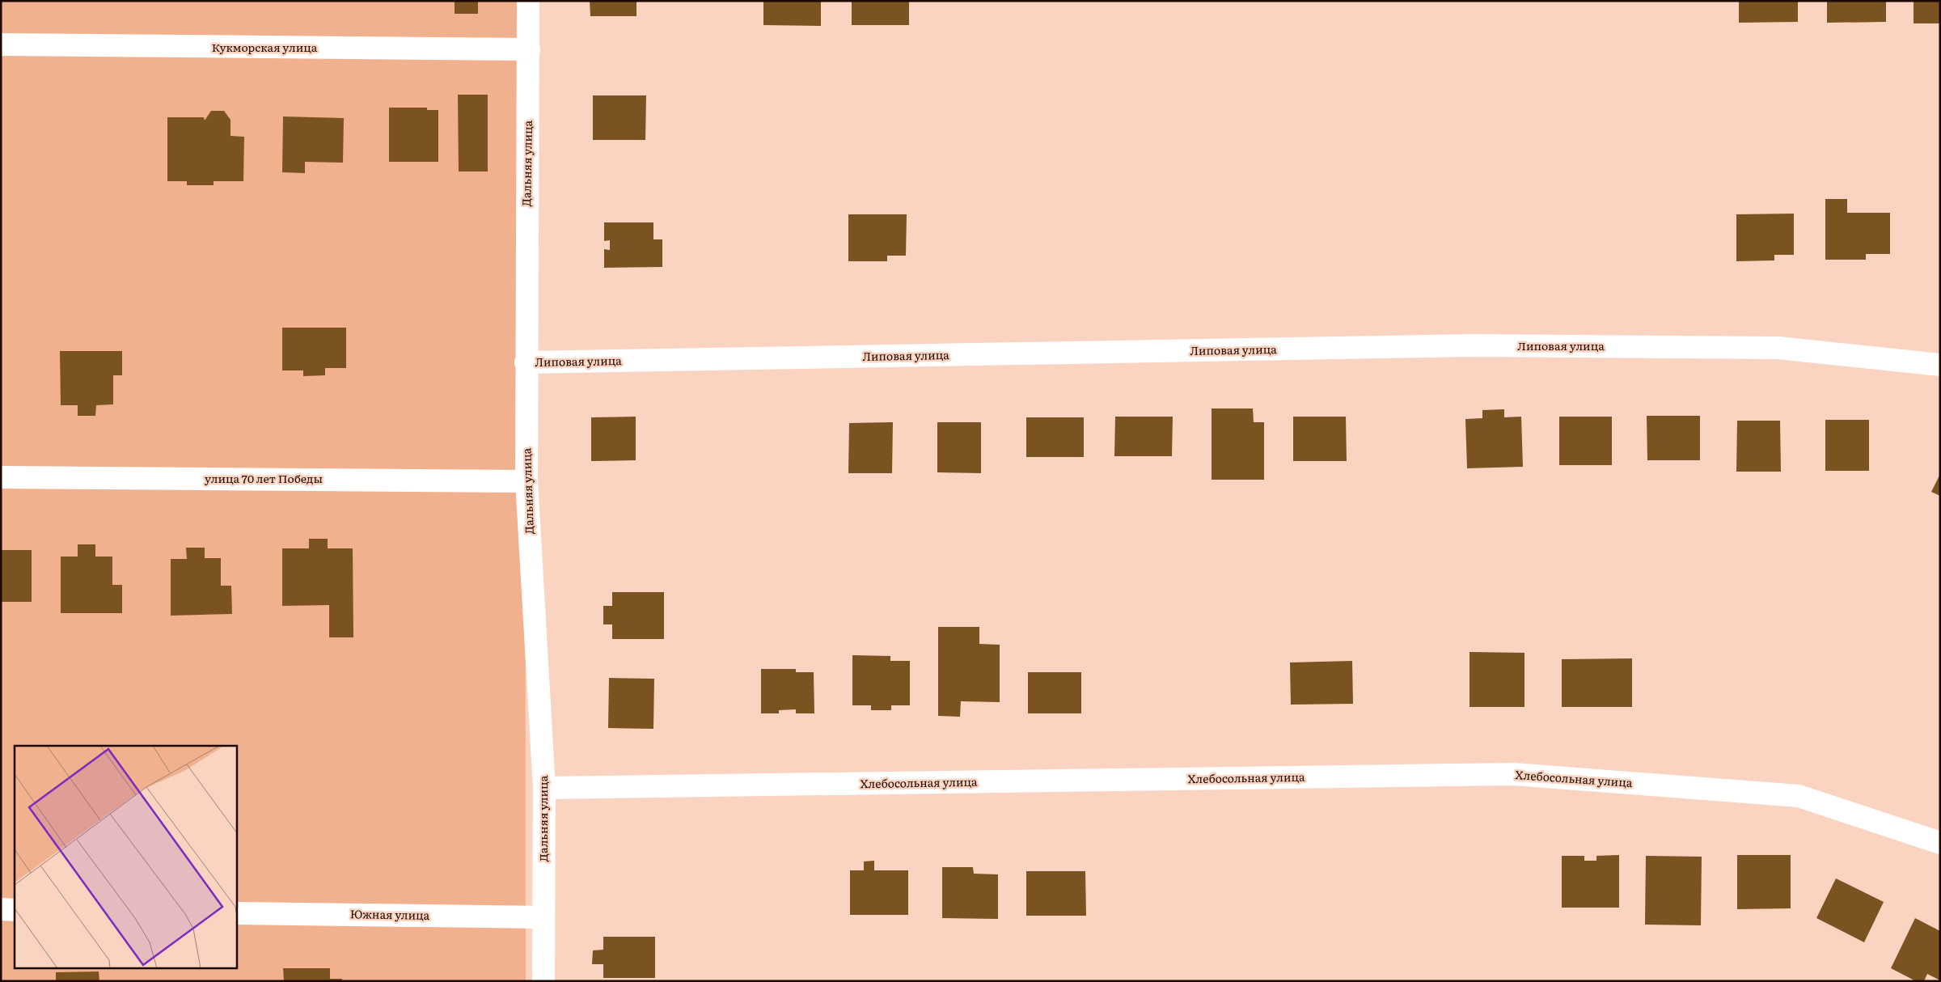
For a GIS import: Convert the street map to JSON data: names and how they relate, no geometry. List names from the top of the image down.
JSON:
{
  "streets": {
    "street": [
      "Кукморская улица",
      "Дальняя улица",
      "Липовая улица",
      "улица 70 лет Победы",
      "Хлебосольная улица",
      "Южная улица"
    ]
  },
  "crossings": [
    ["Кукморская улица", "Дальняя улица"],
    ["Дальняя улица", "Липовая улица"],
    ["Дальняя улица", "улица 70 лет Победы"],
    ["Дальняя улица", "Хлебосольная улица"],
    ["Дальняя улица", "Южная улица"]
  ]
}
